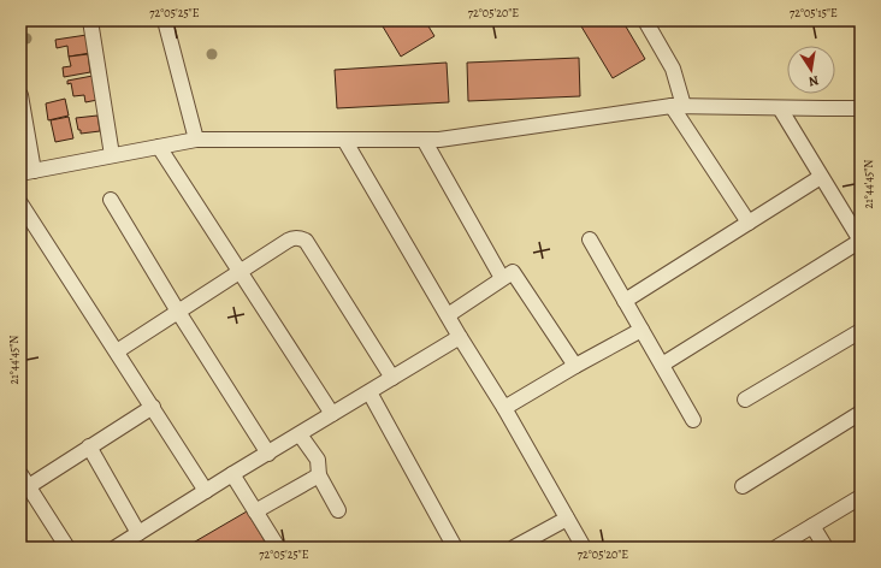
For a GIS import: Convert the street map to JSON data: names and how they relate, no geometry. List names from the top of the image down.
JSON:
{
  "north": "bottom",
  "coordinates": [
    "72°05'25\"E",
    "72°05'20\"E",
    "72°05'15\"E",
    "21°44'45\"N"
  ]
}
